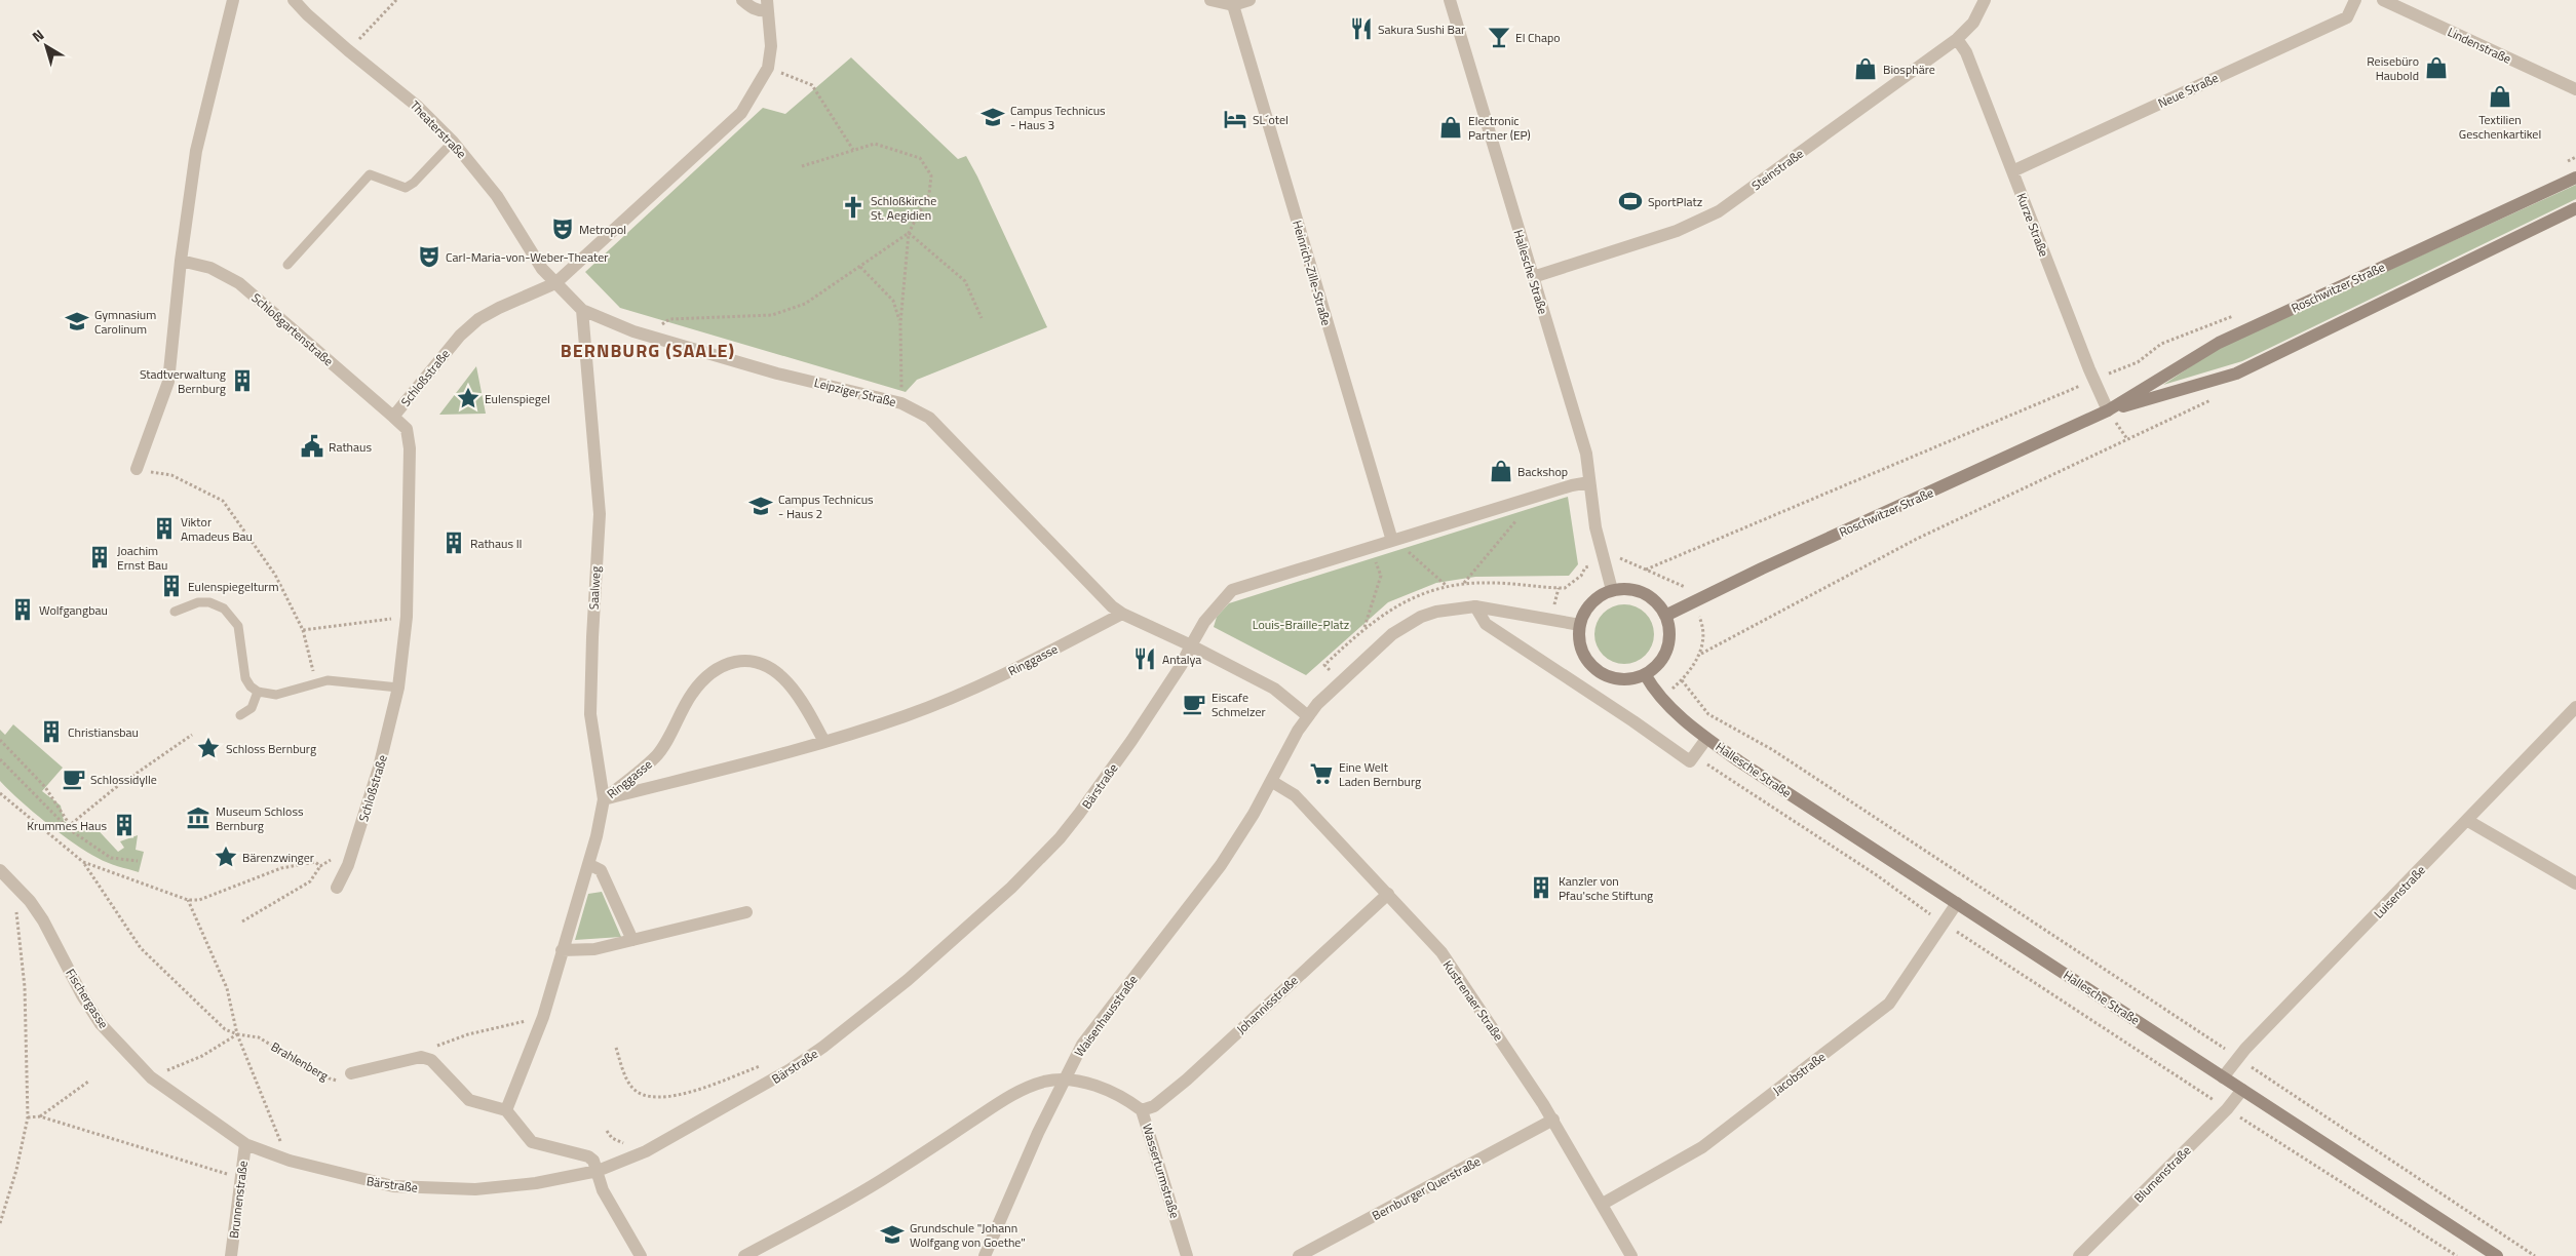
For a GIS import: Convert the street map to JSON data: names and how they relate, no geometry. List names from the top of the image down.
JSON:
{
  "streets": {
    "main road": ["Hallesche Straße", "Roschwitzer Straße"],
    "street": [
      "Lindenstraße",
      "Neue Straße",
      "Theaterstraße",
      "Steinstraße",
      "Kurze Straße",
      "Heinrich-Zille-Straße",
      "Schloßgartenstraße",
      "Schloßstraße",
      "Leipziger Straße",
      "Saalweg",
      "Ringgasse",
      "Bärstraße",
      "Luisenstraße",
      "Fischergasse",
      "Kustrenaer Straße",
      "Johannisstraße",
      "Waisenhausstraße",
      "Jacobstraße",
      "Wasserturmstraße",
      "Blumenstraße",
      "Bernburger Querstraße",
      "Brunnenstraße"
    ],
    "path": ["Brahlenberg"]
  },
  "crossings": [
    ["Neue Straße", "Kurze Straße"],
    ["Theaterstraße", "Schloßstraße"],
    ["Theaterstraße", "Leipziger Straße"],
    ["Steinstraße", "Kurze Straße"],
    ["Steinstraße", "Hallesche Straße"],
    ["Kurze Straße", "Roschwitzer Straße"],
    ["Hallesche Straße", "Roschwitzer Straße"],
    ["Hallesche Straße", "Luisenstraße"],
    ["Hallesche Straße", "Jacobstraße"],
    ["Hallesche Straße", "Blumenstraße"],
    ["Schloßgartenstraße", "Schloßstraße"],
    ["Schloßstraße", "Leipziger Straße"],
    ["Leipziger Straße", "Saalweg"],
    ["Leipziger Straße", "Ringgasse"],
    ["Saalweg", "Ringgasse"],
    ["Bärstraße", "Fischergasse"],
    ["Bärstraße", "Brunnenstraße"],
    ["Fischergasse", "Brunnenstraße"],
    ["Kustrenaer Straße", "Johannisstraße"],
    ["Kustrenaer Straße", "Waisenhausstraße"],
    ["Kustrenaer Straße", "Jacobstraße"],
    ["Kustrenaer Straße", "Bernburger Querstraße"],
    ["Johannisstraße", "Wasserturmstraße"],
    ["Waisenhausstraße", "Wasserturmstraße"]
  ],
  "districts": ["BERNBURG (SAALE)"],
  "parks": ["Louis-Braille-Platz"],
  "places": {
    "restaurant": ["Sakura Sushi Bar", "Antalya"],
    "bar": ["El Chapo"],
    "shop": [
      "Reisebüro Haubold",
      "Biosphäre",
      "Textilien Geschenkartikel",
      "Electronic Partner (EP)",
      "Backshop"
    ],
    "school or university": [
      "Campus Technicus - Haus 3",
      "Gymnasium Carolinum",
      "Campus Technicus - Haus 2",
      "Grundschule \"Johann Wolfgang von Goethe\""
    ],
    "hotel": ["SL´otel"],
    "sports": ["SportPlatz"],
    "church": ["Schloßkirche St. Aegidien"],
    "theatre": ["Metropol", "Carl-Maria-von-Weber-Theater"],
    "building": [
      "Stadtverwaltung Bernburg",
      "Viktor Amadeus Bau",
      "Rathaus II",
      "Joachim Ernst Bau",
      "Eulenspiegelturm",
      "Wolfgangbau",
      "Christiansbau",
      "Krummes Haus",
      "Kanzler von Pfau'sche Stiftung"
    ],
    "place": ["Eulenspiegel", "Schloss Bernburg", "Bärenzwinger"],
    "public building": ["Rathaus"],
    "cafe": ["Eiscafe Schmelzer", "Schlossidylle"],
    "supermarket": ["Eine Welt Laden Bernburg"],
    "museum": ["Museum Schloss Bernburg"]
  },
  "north": "top left"
}
